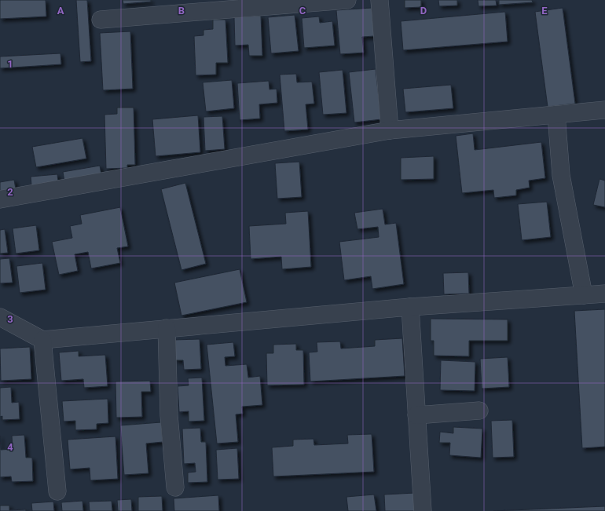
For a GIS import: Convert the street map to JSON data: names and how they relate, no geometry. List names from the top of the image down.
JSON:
{
  "grid": {
    "columns": [
      "A",
      "B",
      "C",
      "D",
      "E"
    ],
    "rows": [
      "1",
      "2",
      "3",
      "4"
    ]
  }
}
